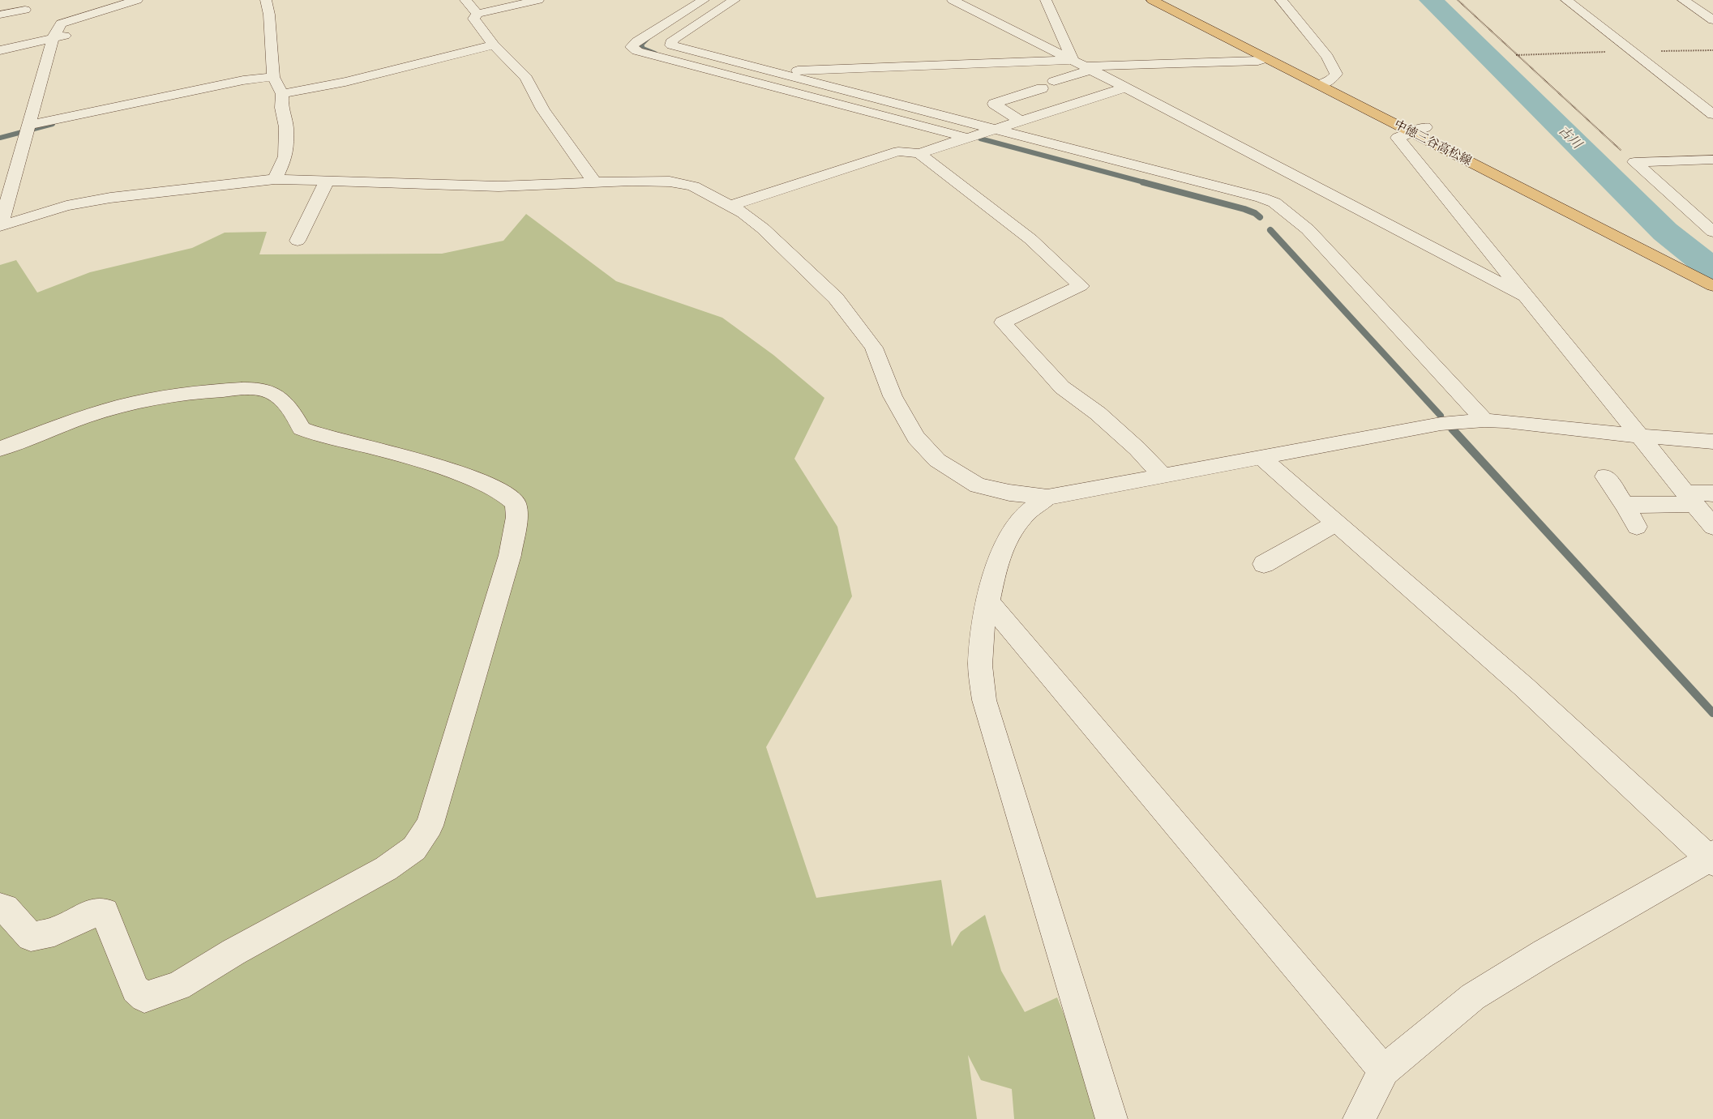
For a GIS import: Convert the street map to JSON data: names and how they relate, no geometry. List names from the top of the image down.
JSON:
{
  "streets": {
    "main road": ["中徳三谷高松線"]
  },
  "water": ["古川"]
}
